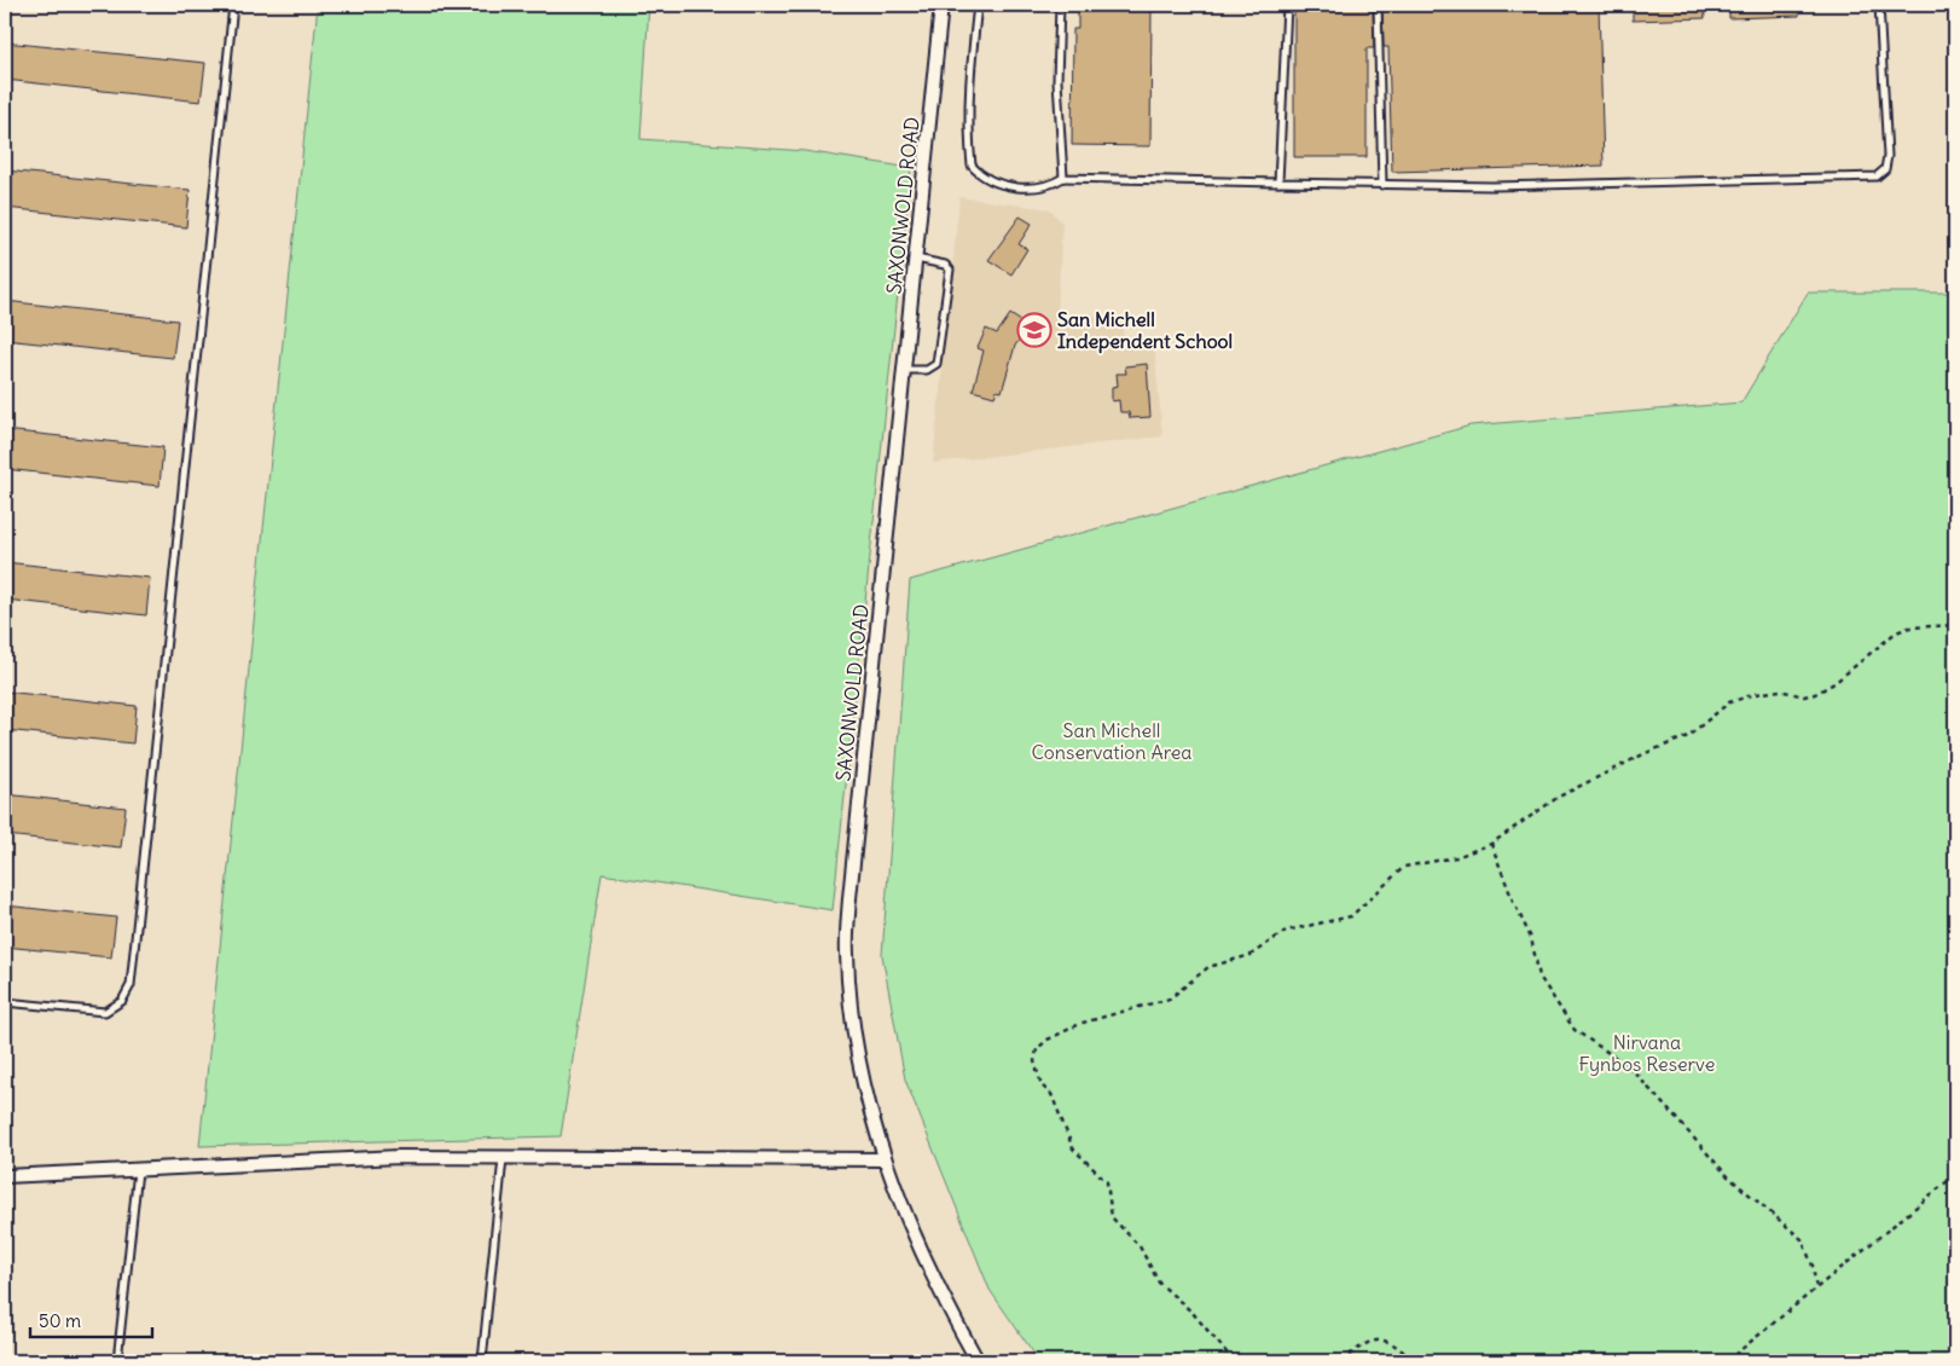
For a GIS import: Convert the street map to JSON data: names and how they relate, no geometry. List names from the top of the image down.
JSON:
{
  "streets": {
    "street": ["SAXONWOLD ROAD"]
  },
  "parks": ["San Michell Conservation Area", "Nirvana Fynbos Reserve"],
  "places": {
    "school or university": ["San Michell Independent School"]
  },
  "scale_bar": "50 m"
}
